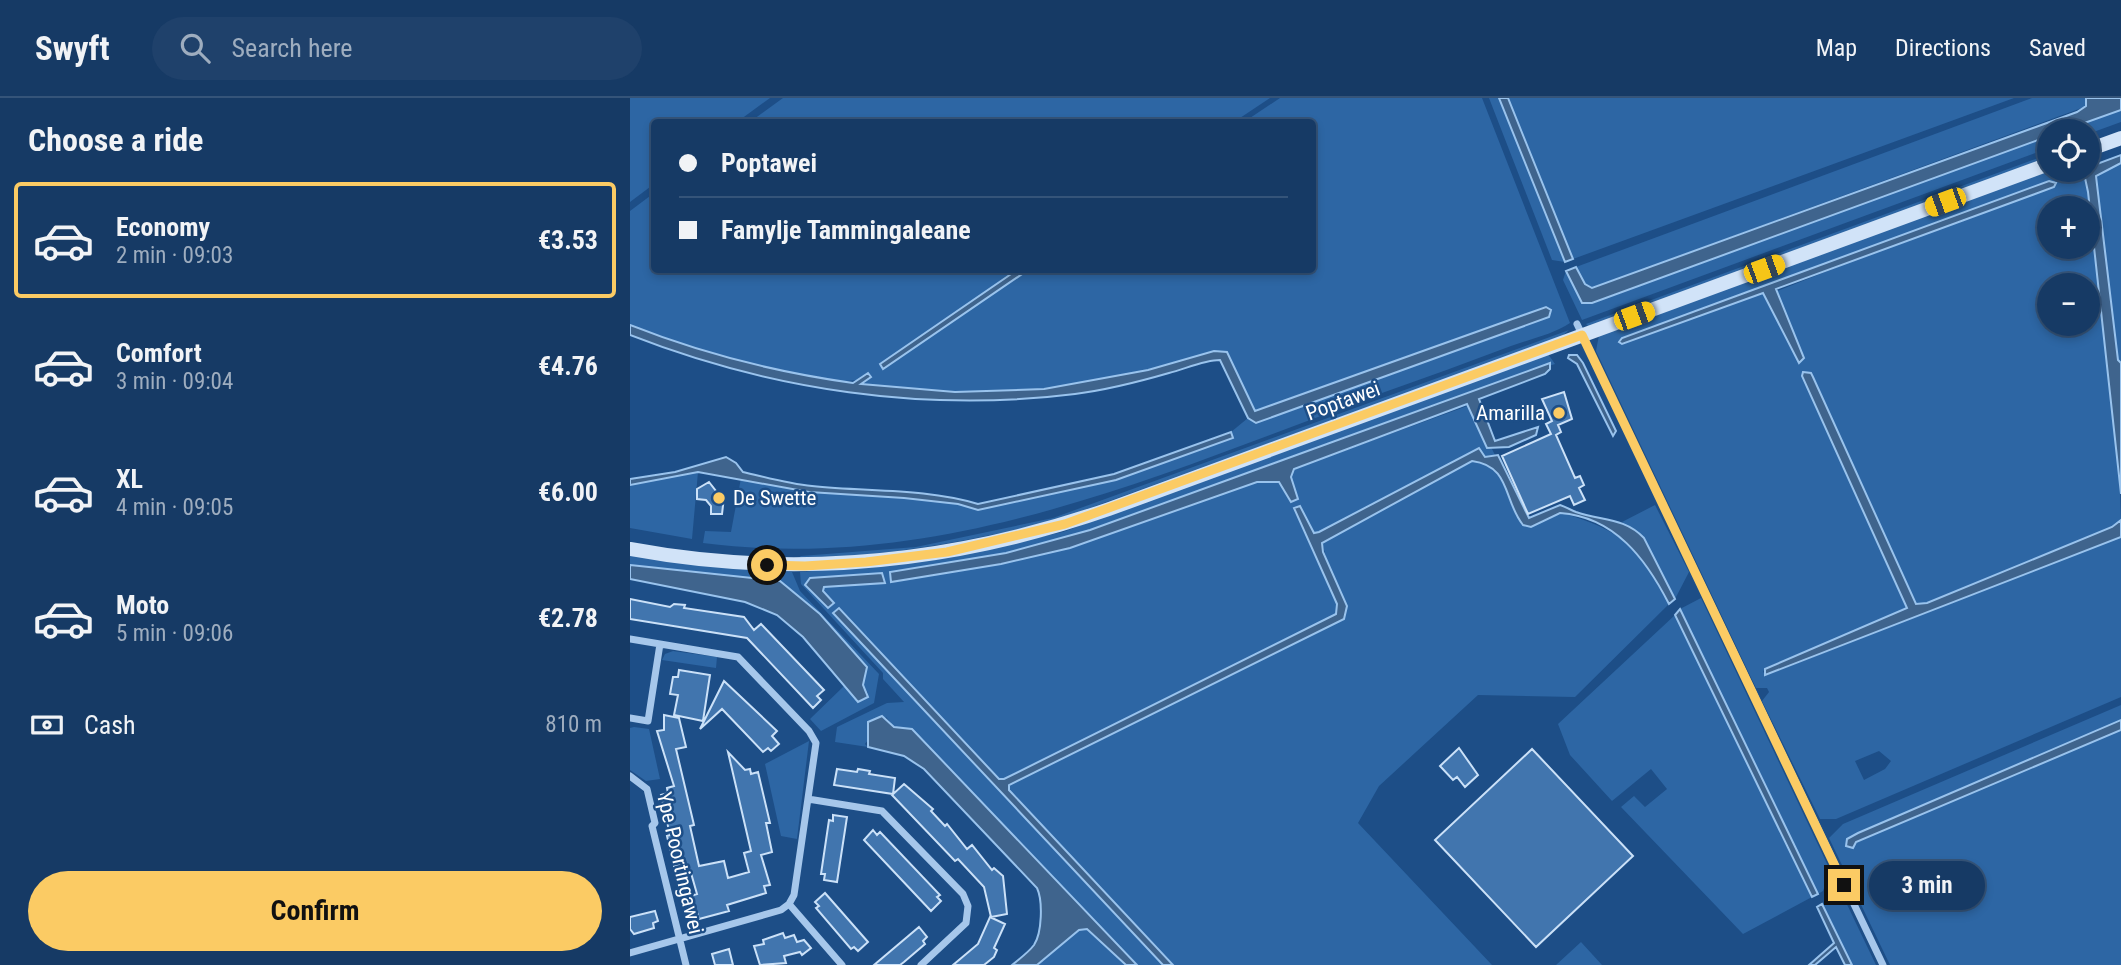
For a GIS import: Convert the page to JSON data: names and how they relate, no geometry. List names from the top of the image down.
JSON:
{
  "streets": {
    "main road": ["Poptawei"],
    "street": ["Ype Poortingawei"]
  },
  "places": ["Amarilla", "De Swette"],
  "page": {
    "header": "Swyft",
    "search": "Search here",
    "nav": ["Map", "Directions", "Saved"],
    "heading": "Choose a ride",
    "map_buttons": ["+", "−"],
    "banner": ["Poptawei", "Famylje Tammingaleane"],
    "list": [
      {
        "name": "Economy",
        "note": "2 min · 09:03",
        "value": "€3.53"
      },
      {
        "name": "Comfort",
        "note": "3 min · 09:04",
        "value": "€4.76"
      },
      {
        "name": "XL",
        "note": "4 min · 09:05",
        "value": "€6.00"
      },
      {
        "name": "Moto",
        "note": "5 min · 09:06",
        "value": "€2.78"
      }
    ],
    "pay": ["Cash", "810 m"],
    "buttons": "Confirm",
    "bubble": "3 min"
  }
}
